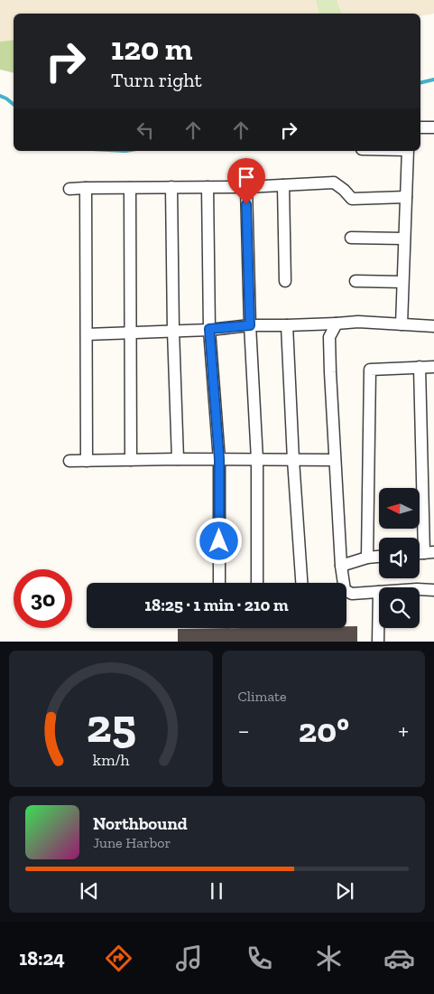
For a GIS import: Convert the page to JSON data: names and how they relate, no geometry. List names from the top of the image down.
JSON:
{
  "north": "left",
  "page": {
    "turn": ["120 m", "Turn right"],
    "limit": "30",
    "trip": "18:25 · 1 min · 210 m",
    "tile": "Climate",
    "heat": ["−", "20°", "+"],
    "song": ["Northbound", "June Harbor"],
    "tabs": "18:24",
    "gauge": ["25", "km/h"]
  }
}
